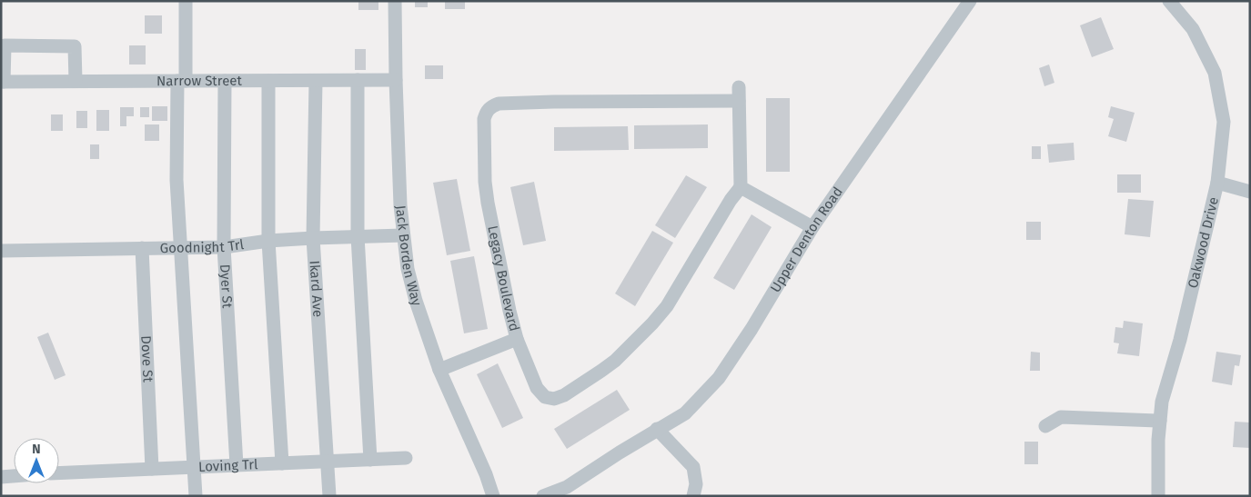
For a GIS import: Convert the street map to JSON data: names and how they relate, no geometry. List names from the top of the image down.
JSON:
{
  "streets": {
    "street": [
      "Narrow Street",
      "Upper Denton Road",
      "Oakwood Drive",
      "Goodnight Trl",
      "Jack Borden Way",
      "Legacy Boulevard",
      "Dyer St",
      "Ikard Ave",
      "Dove St",
      "Loving Trl"
    ]
  },
  "crossings": [
    ["Narrow Street", "Jack Borden Way"],
    ["Narrow Street", "Dyer St"],
    ["Narrow Street", "Ikard Ave"],
    ["Goodnight Trl", "Jack Borden Way"],
    ["Goodnight Trl", "Dyer St"],
    ["Goodnight Trl", "Ikard Ave"],
    ["Goodnight Trl", "Dove St"],
    ["Dyer St", "Loving Trl"],
    ["Ikard Ave", "Loving Trl"],
    ["Dove St", "Loving Trl"]
  ],
  "north": "top"
}
